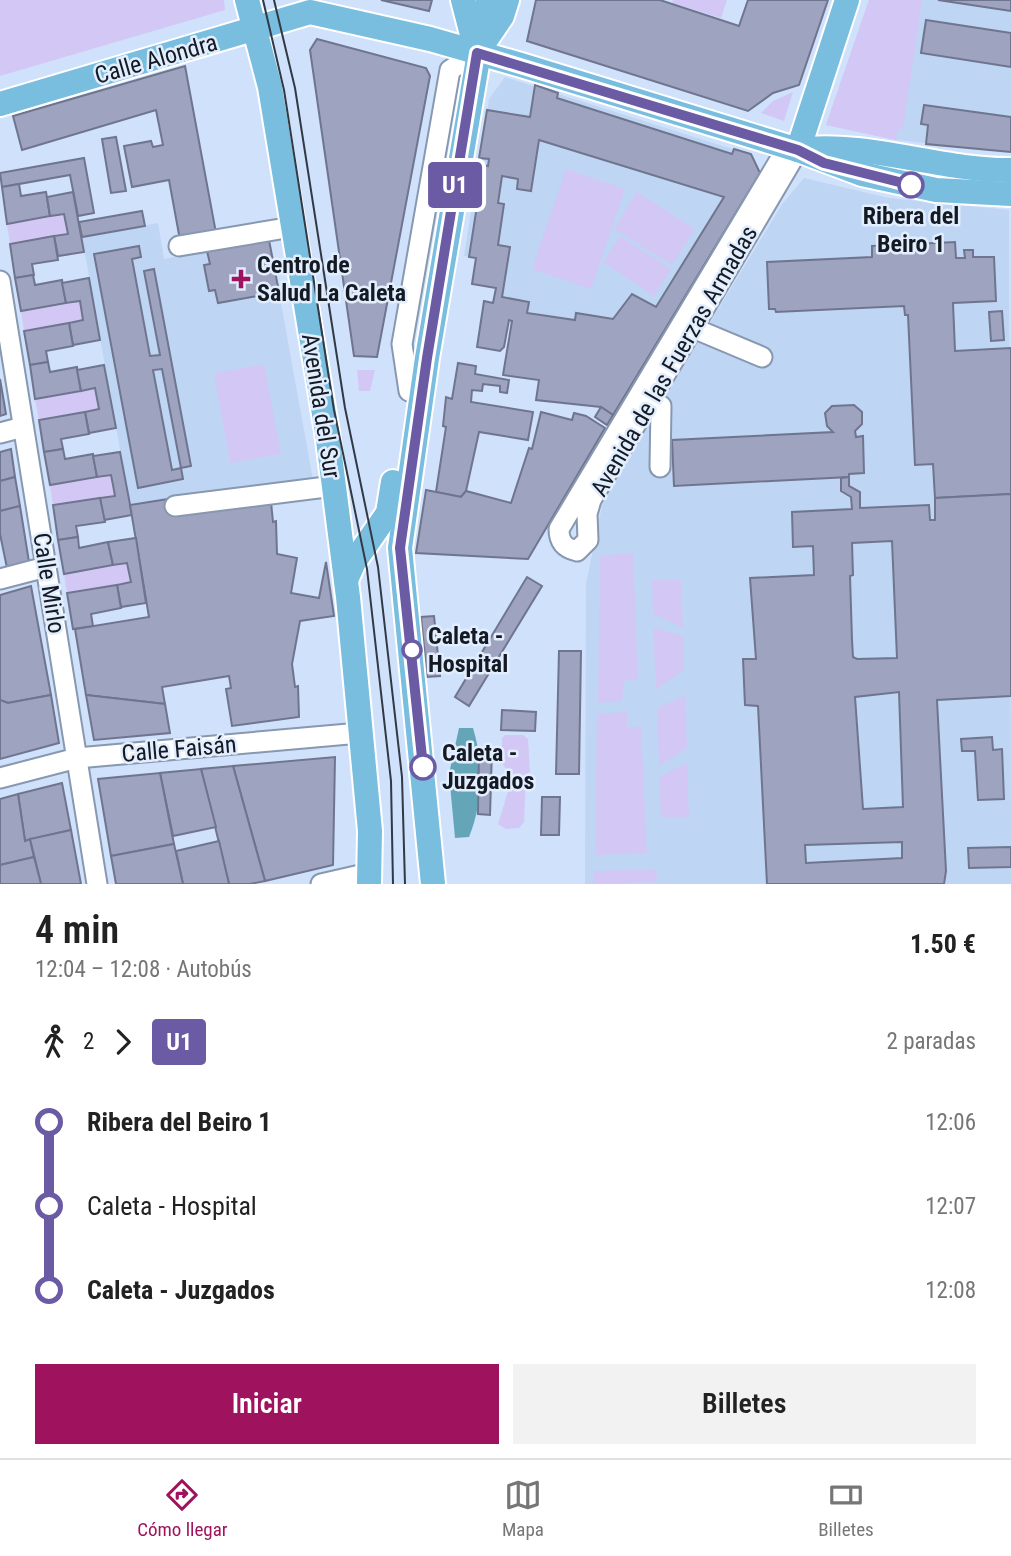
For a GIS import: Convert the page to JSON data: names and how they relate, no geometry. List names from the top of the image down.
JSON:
{
  "streets": {
    "main road": ["Calle Alondra", "Avenida de las Fuerzas Armadas", "Avenida del Sur"],
    "street": ["Calle Mirlo", "Calle Faisán"]
  },
  "crossings": [
    ["Calle Alondra", "Avenida del Sur"],
    ["Avenida del Sur", "Calle Faisán"],
    ["Calle Mirlo", "Calle Faisán"]
  ],
  "places": {
    "other": ["Ribera del Beiro 1", "Caleta - Hospital", "Caleta - Juzgados"],
    "health": ["Centro de Salud La Caleta"]
  },
  "lines": ["bus line U1"],
  "page": {
    "on_map": "U1",
    "heading": ["4 min", "12:04 – 12:08 · Autobús", "1.50 €"],
    "legs": ["2", "U1", "2 paradas"],
    "list": [
      {
        "name": "Ribera del Beiro 1",
        "value": "12:06"
      },
      {
        "name": "Caleta - Hospital",
        "value": "12:07"
      },
      {
        "name": "Caleta - Juzgados",
        "value": "12:08"
      }
    ],
    "buttons": ["Iniciar", "Billetes"],
    "tabs": ["Cómo llegar", "Mapa", "Billetes"]
  }
}
